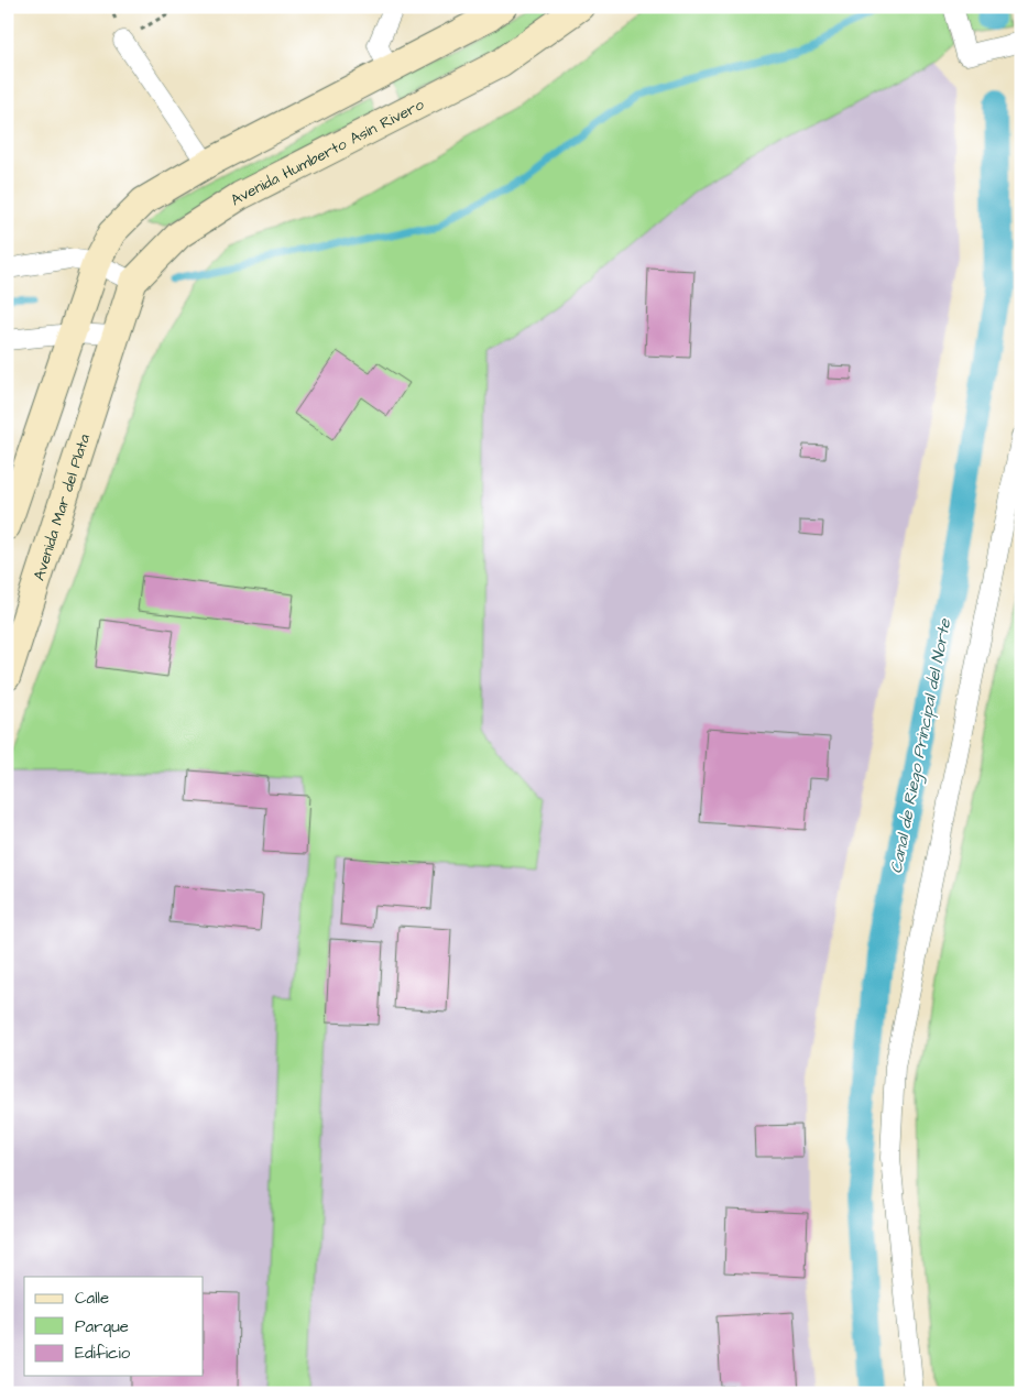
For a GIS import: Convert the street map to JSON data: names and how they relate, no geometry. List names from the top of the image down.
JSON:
{
  "streets": {
    "street": ["Avenida Humberto Asín Rivero", "Avenida Mar del Plata"]
  },
  "crossings": [
    ["Avenida Humberto Asín Rivero", "Avenida Mar del Plata"]
  ],
  "water": ["Canal de Riego Principal del Norte"],
  "legend": ["Calle", "Parque", "Edificio"]
}
